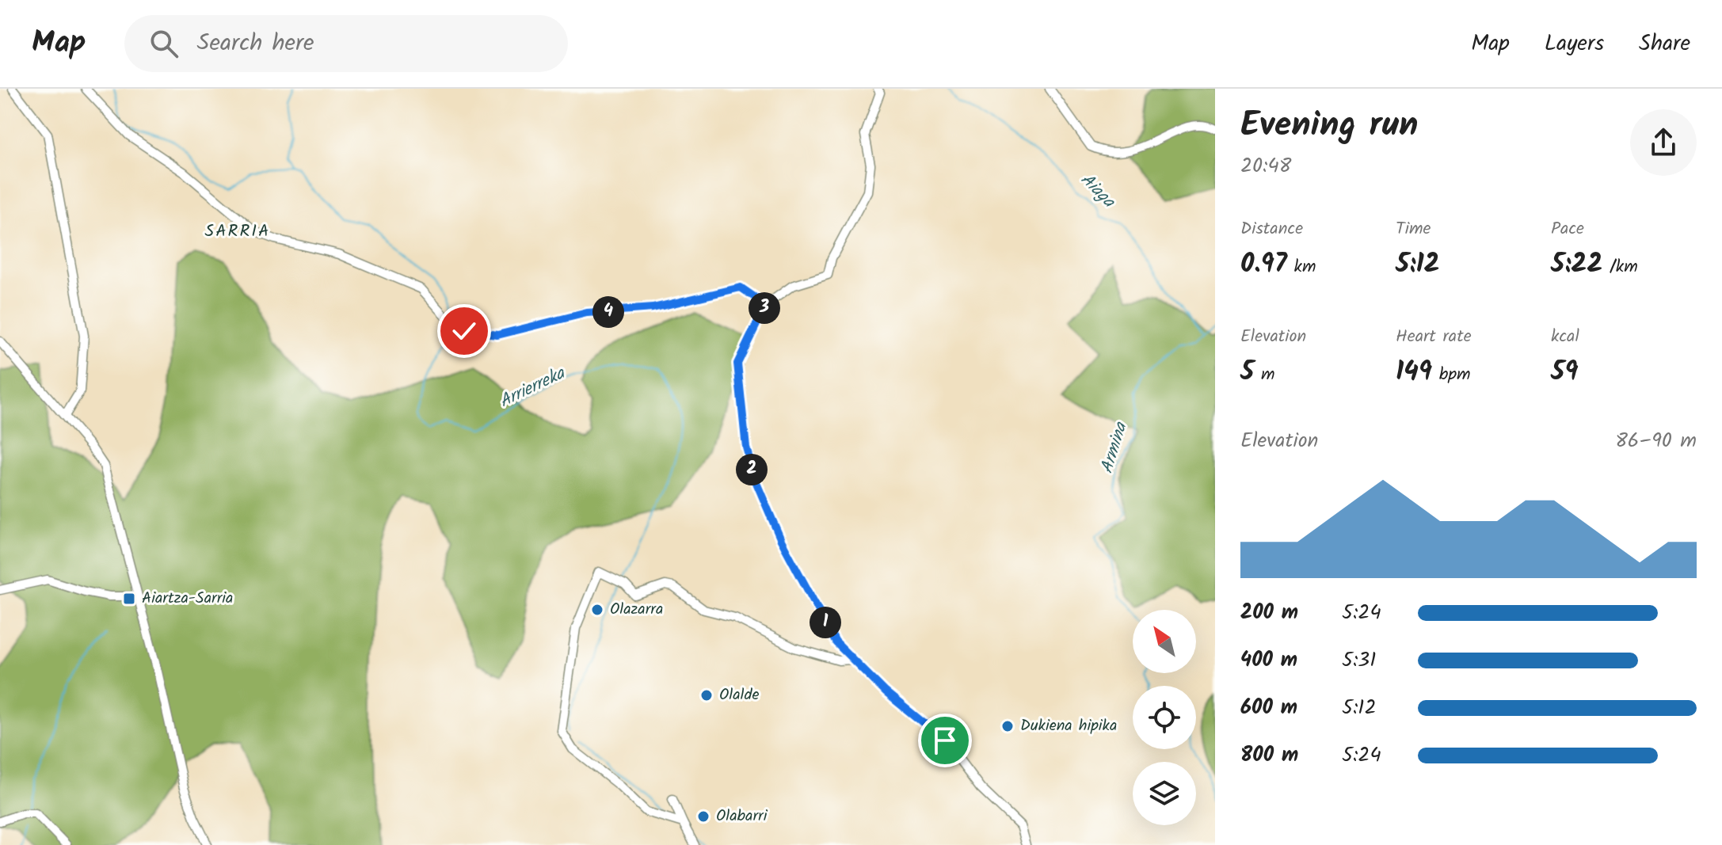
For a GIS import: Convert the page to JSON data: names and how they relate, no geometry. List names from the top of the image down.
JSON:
{
  "districts": ["SARRIA"],
  "water": ["Aiaga", "Arrierreka", "Armina"],
  "places": {
    "transit": ["Aiartza-Sarria"],
    "other": [
      "Olazarra",
      "Olalde",
      "Dukiena hipika",
      "Olabarri"
    ]
  },
  "north": "top left",
  "page": {
    "header": "Map",
    "search": "Search here",
    "nav": ["Map", "Layers", "Share"],
    "heading": ["Evening run", "20:48"],
    "stats": [
      ["Distance", "0.97 km"],
      ["Time", "5:12"],
      ["Pace", "5:22 /km"],
      ["Elevation", "5 m"],
      ["Heart rate", "149 bpm"],
      ["kcal", "59"]
    ],
    "pins": [
      "3",
      "4",
      "2",
      "1"
    ],
    "chart": ["Elevation", "86–90 m"],
    "list": [
      {
        "name": "200 m",
        "note": "5:24"
      },
      {
        "name": "400 m",
        "note": "5:31"
      },
      {
        "name": "600 m",
        "note": "5:12"
      },
      {
        "name": "800 m",
        "note": "5:24"
      }
    ]
  }
}
